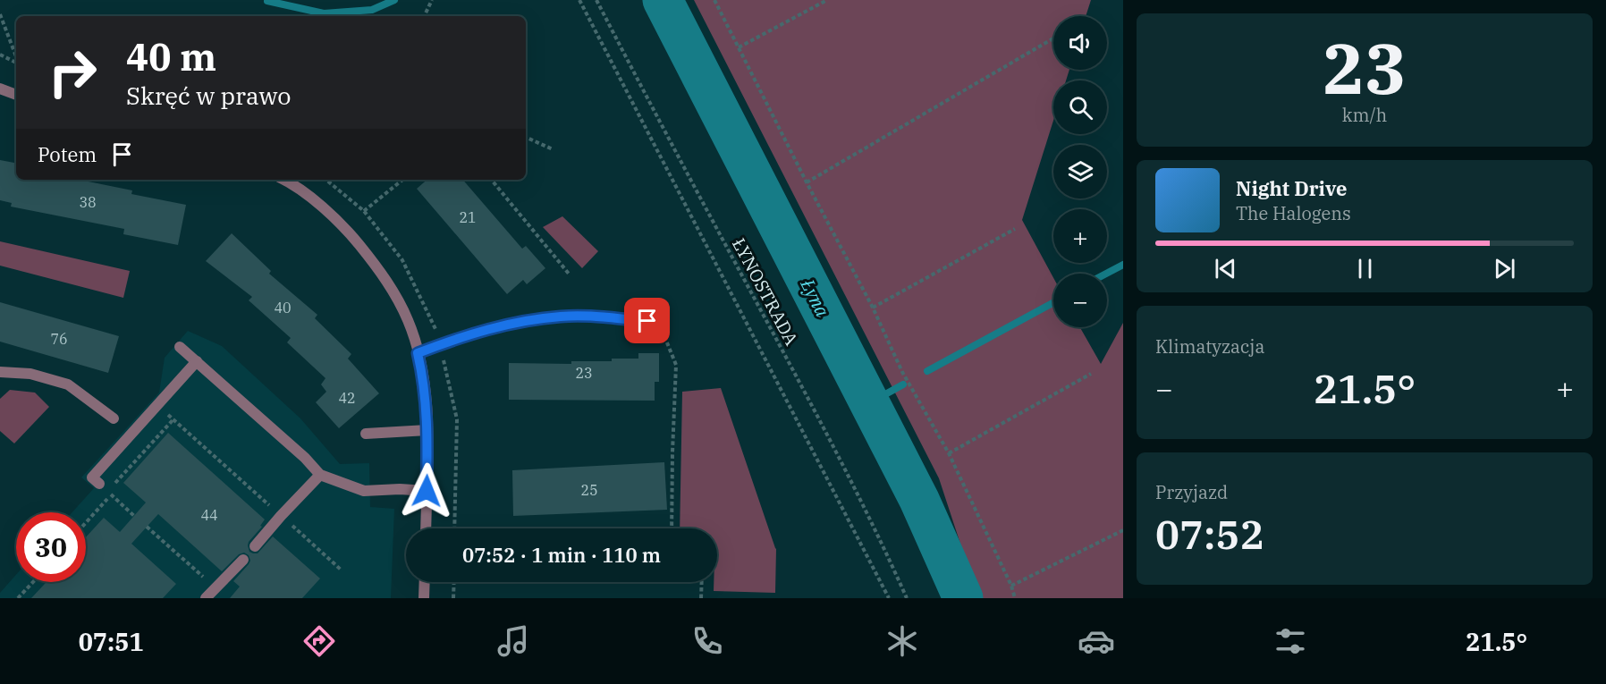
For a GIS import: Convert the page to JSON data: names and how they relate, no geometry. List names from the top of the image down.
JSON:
{
  "streets": {
    "path": ["ŁYNOSTRADA"]
  },
  "water": ["Łyna"],
  "house_numbers": [
    "38",
    "21",
    "40",
    "76",
    "23",
    "42",
    "25",
    "44"
  ],
  "page": {
    "tile": [
      ["23", "km/h"],
      "Klimatyzacja",
      ["Przyjazd", "07:52"]
    ],
    "map_buttons": ["+", "−"],
    "turn": ["40 m", "Skręć w prawo"],
    "then": "Potem",
    "song": ["Night Drive", "The Halogens"],
    "heat": ["−", "21.5°", "+"],
    "limit": "30",
    "trip": "07:52 · 1 min · 110 m",
    "tabs": ["07:51", "21.5°"]
  }
}
